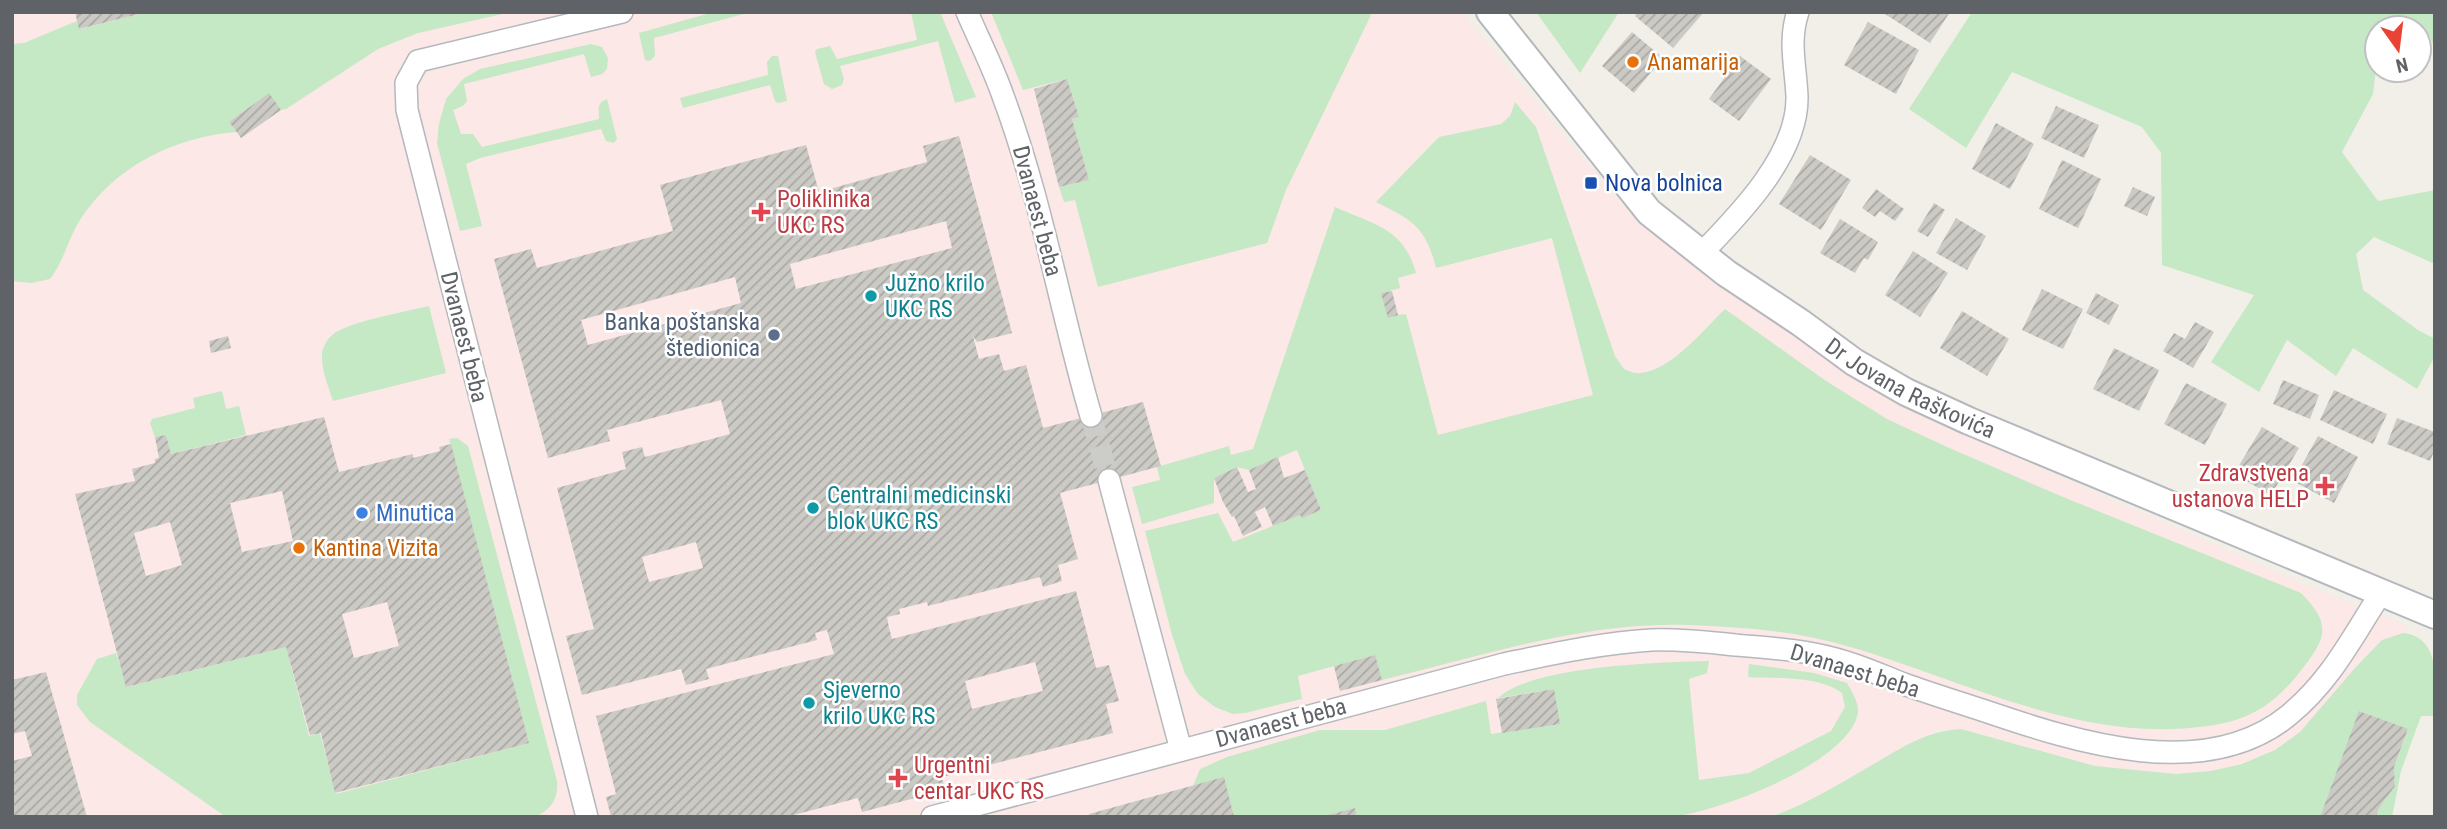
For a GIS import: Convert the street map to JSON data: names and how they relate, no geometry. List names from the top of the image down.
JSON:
{
  "streets": {
    "street": ["Dvanaest beba", "Dr Jovana Raškovića"]
  },
  "crossings": [
    ["Dvanaest beba", "Dr Jovana Raškovića"]
  ],
  "places": {
    "other": [
      "Anamarija",
      "Južno krilo UKC RS",
      "Banka poštanska štedionica",
      "Centralni medicinski blok UKC RS",
      "Minutica",
      "Kantina Vizita",
      "Sjeverno krilo UKC RS"
    ],
    "transit": ["Nova bolnica"],
    "health": ["Poliklinika UKC RS", "Zdravstvena ustanova HELP", "Urgentni centar UKC RS"]
  },
  "north": "bottom"
}
